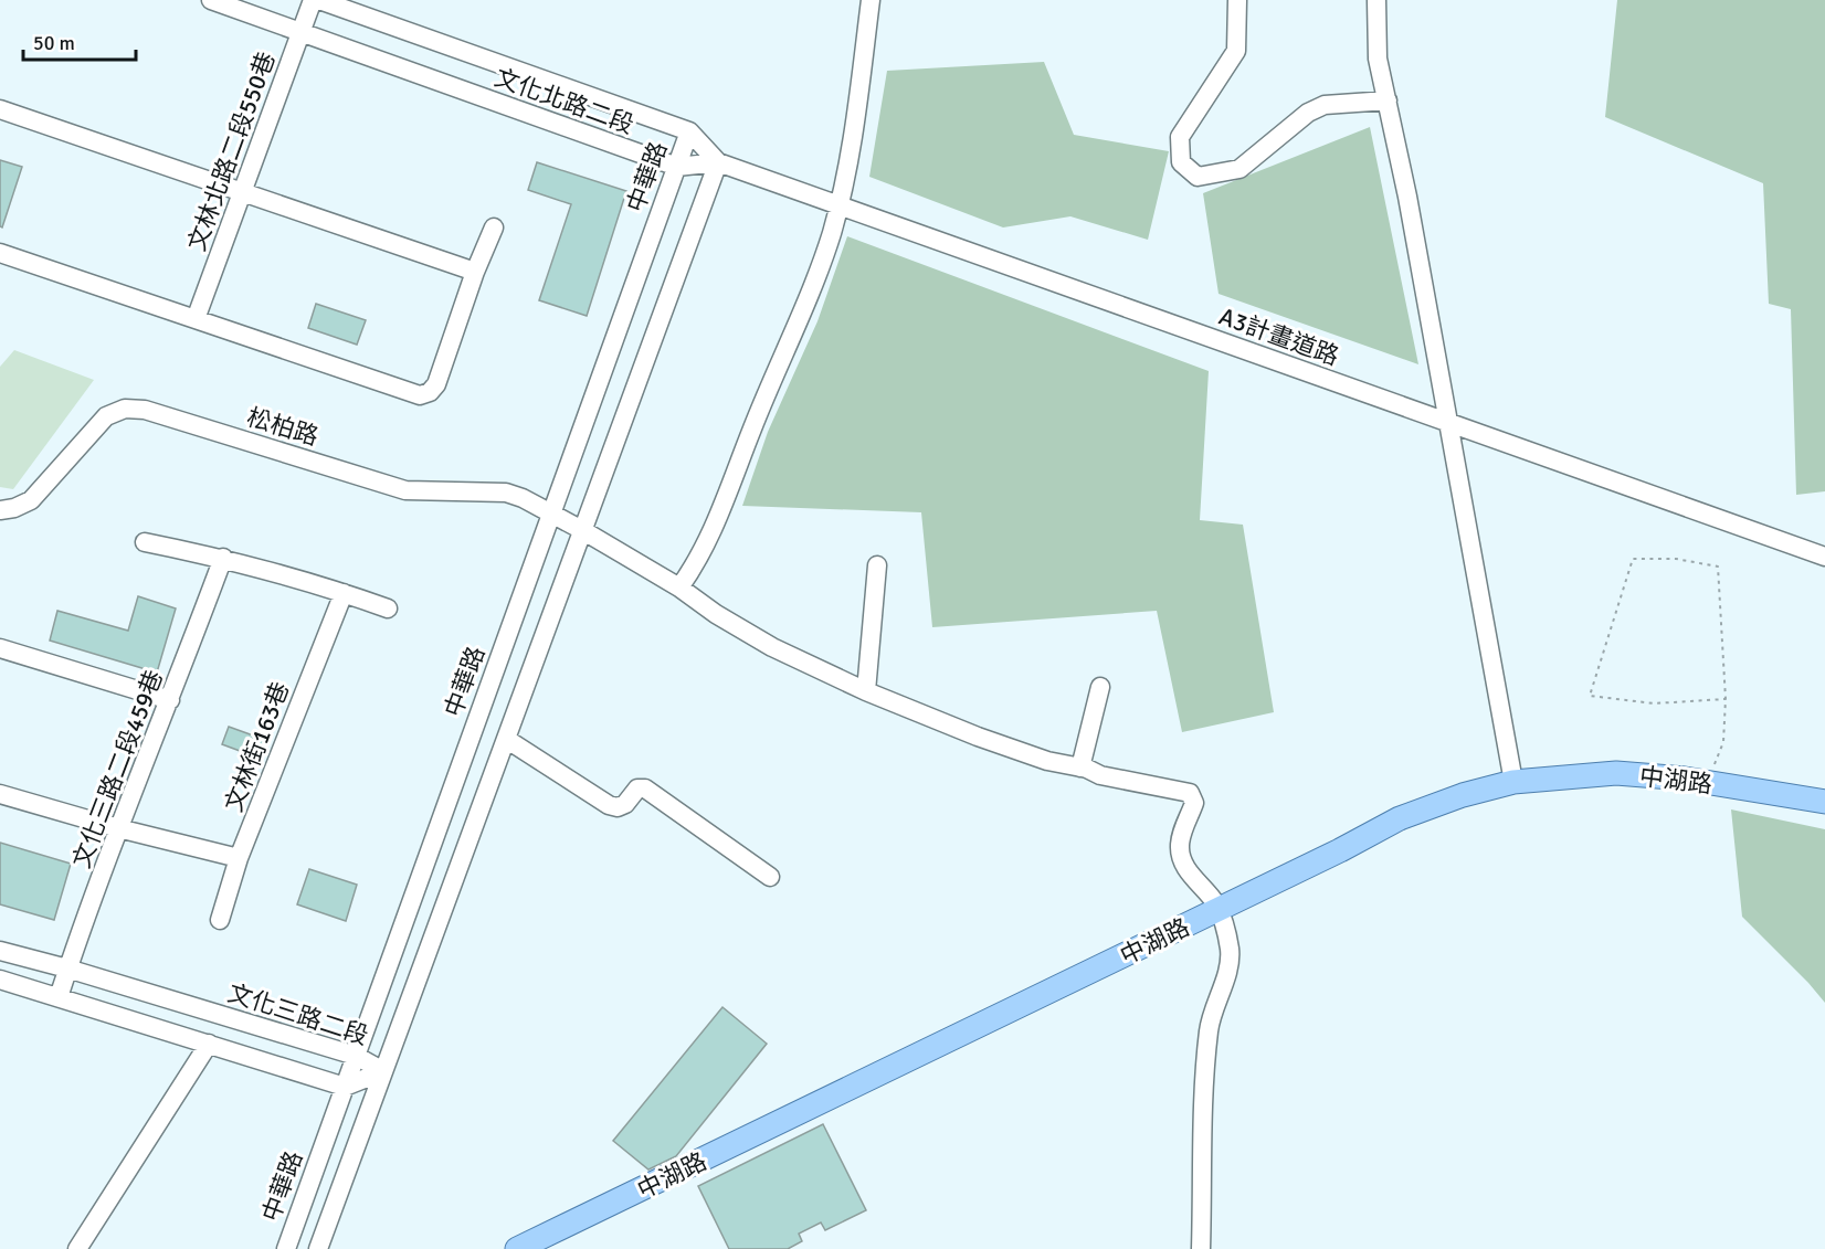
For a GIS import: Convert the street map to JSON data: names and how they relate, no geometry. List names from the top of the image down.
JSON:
{
  "streets": {
    "main road": ["中湖路"],
    "street": [
      "文化北路二段",
      "文林北路二段550巷",
      "中華路",
      "A3計畫道路",
      "松柏路",
      "文林街163巷",
      "文化三路二段459巷",
      "文化三路二段"
    ]
  },
  "crossings": [
    ["文化北路二段", "文林北路二段550巷"],
    ["文化北路二段", "中華路"],
    ["文化北路二段", "A3計畫道路"],
    ["中華路", "松柏路"],
    ["中華路", "文化三路二段"],
    ["松柏路", "中湖路"],
    ["文化三路二段459巷", "文化三路二段"]
  ],
  "scale_bar": "50 m"
}
